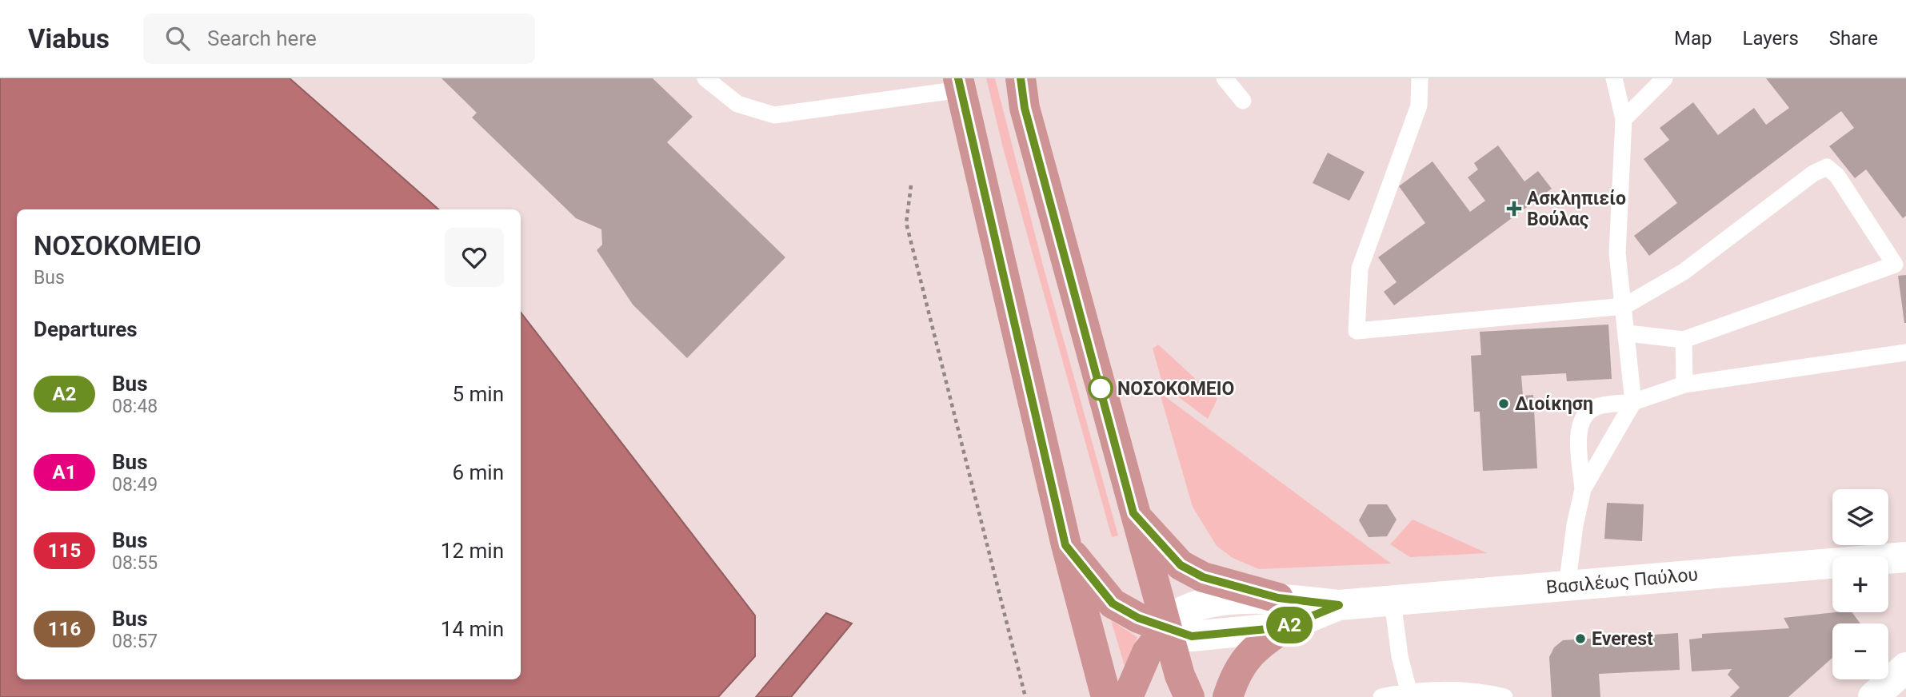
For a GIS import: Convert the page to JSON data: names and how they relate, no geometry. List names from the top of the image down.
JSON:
{
  "streets": {
    "street": ["Βασιλέως Παύλου"]
  },
  "places": {
    "health": ["Ασκληπιείο Βούλας"],
    "other": ["ΝΟΣΟΚΟΜΕΙΟ", "Διοίκηση", "Everest"]
  },
  "lines": ["bus line Α2"],
  "page": {
    "header": "Viabus",
    "search": "Search here",
    "nav": ["Map", "Layers", "Share"],
    "on_map": "Α2",
    "heading": [
      ["ΝΟΣΟΚΟΜΕΙΟ", "Bus"],
      "Departures"
    ],
    "list": [
      {
        "mark": "Α2",
        "name": "Bus",
        "note": "08:48",
        "value": "5 min"
      },
      {
        "mark": "Α1",
        "name": "Bus",
        "note": "08:49",
        "value": "6 min"
      },
      {
        "mark": "115",
        "name": "Bus",
        "note": "08:55",
        "value": "12 min"
      },
      {
        "mark": "116",
        "name": "Bus",
        "note": "08:57",
        "value": "14 min"
      }
    ],
    "map_buttons": ["+", "−"]
  }
}
